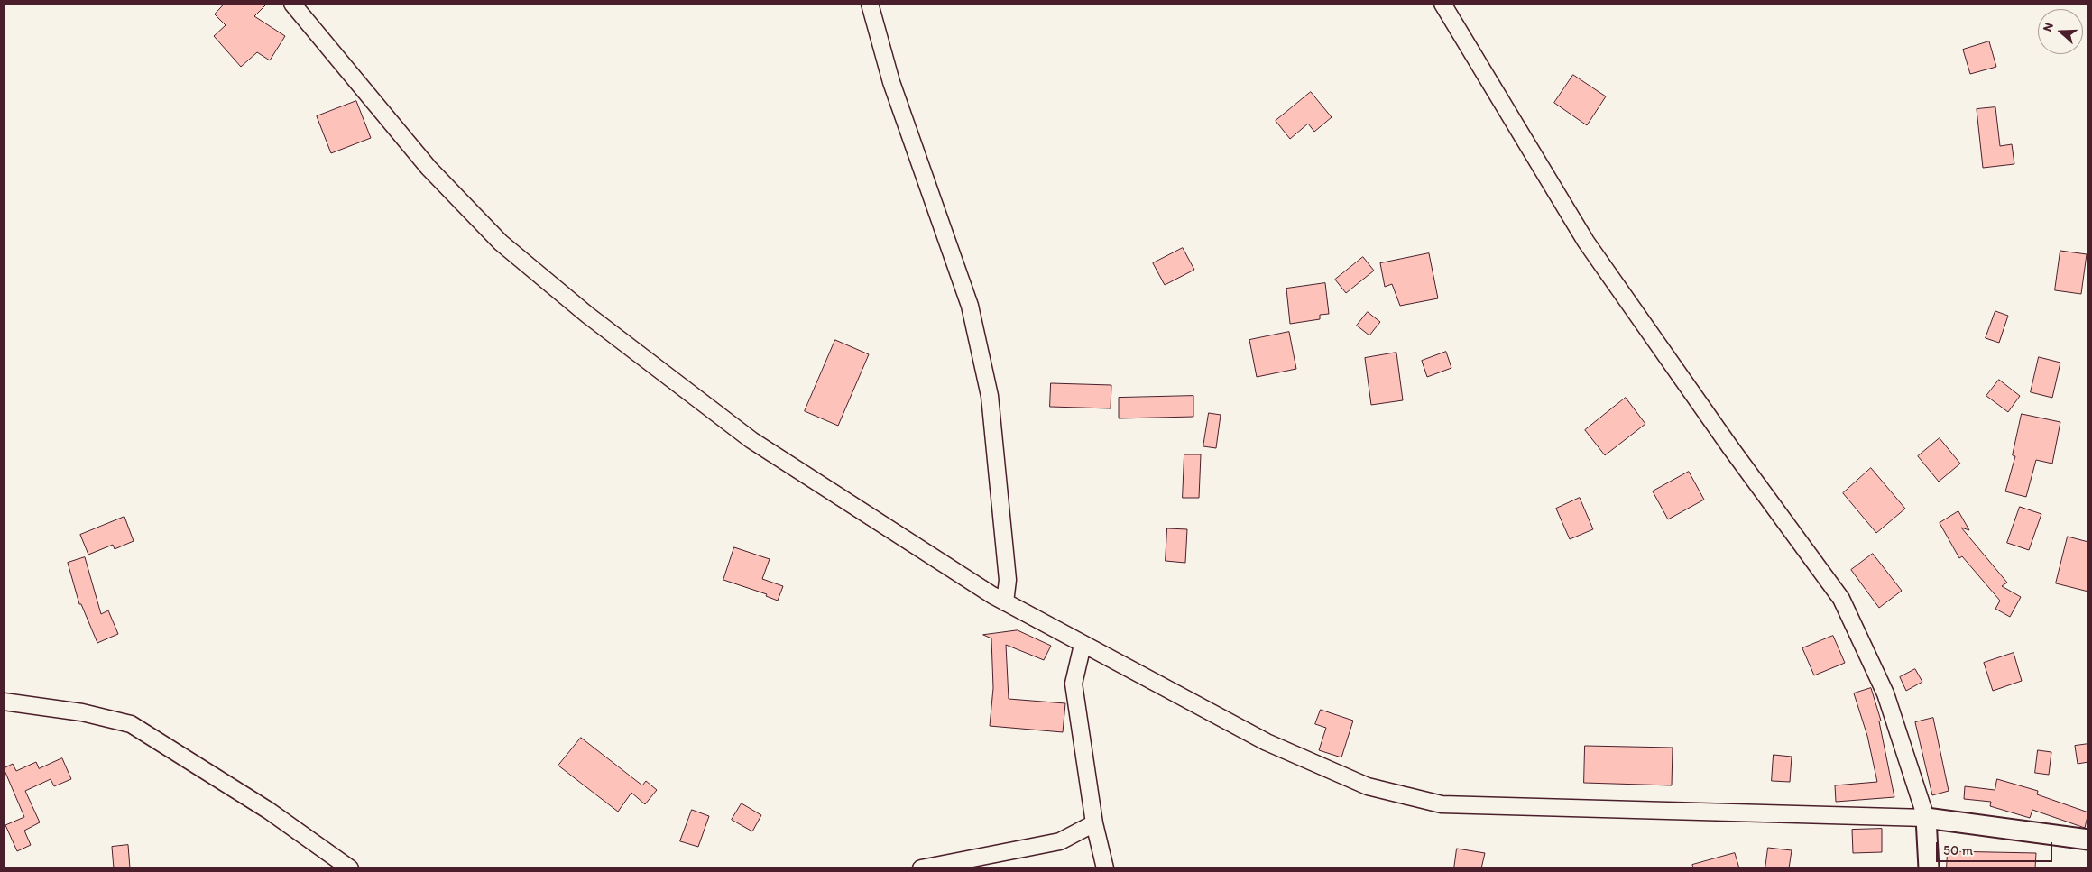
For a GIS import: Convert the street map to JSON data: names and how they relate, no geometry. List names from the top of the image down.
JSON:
{
  "scale_bar": "50 m",
  "north": "left"
}
